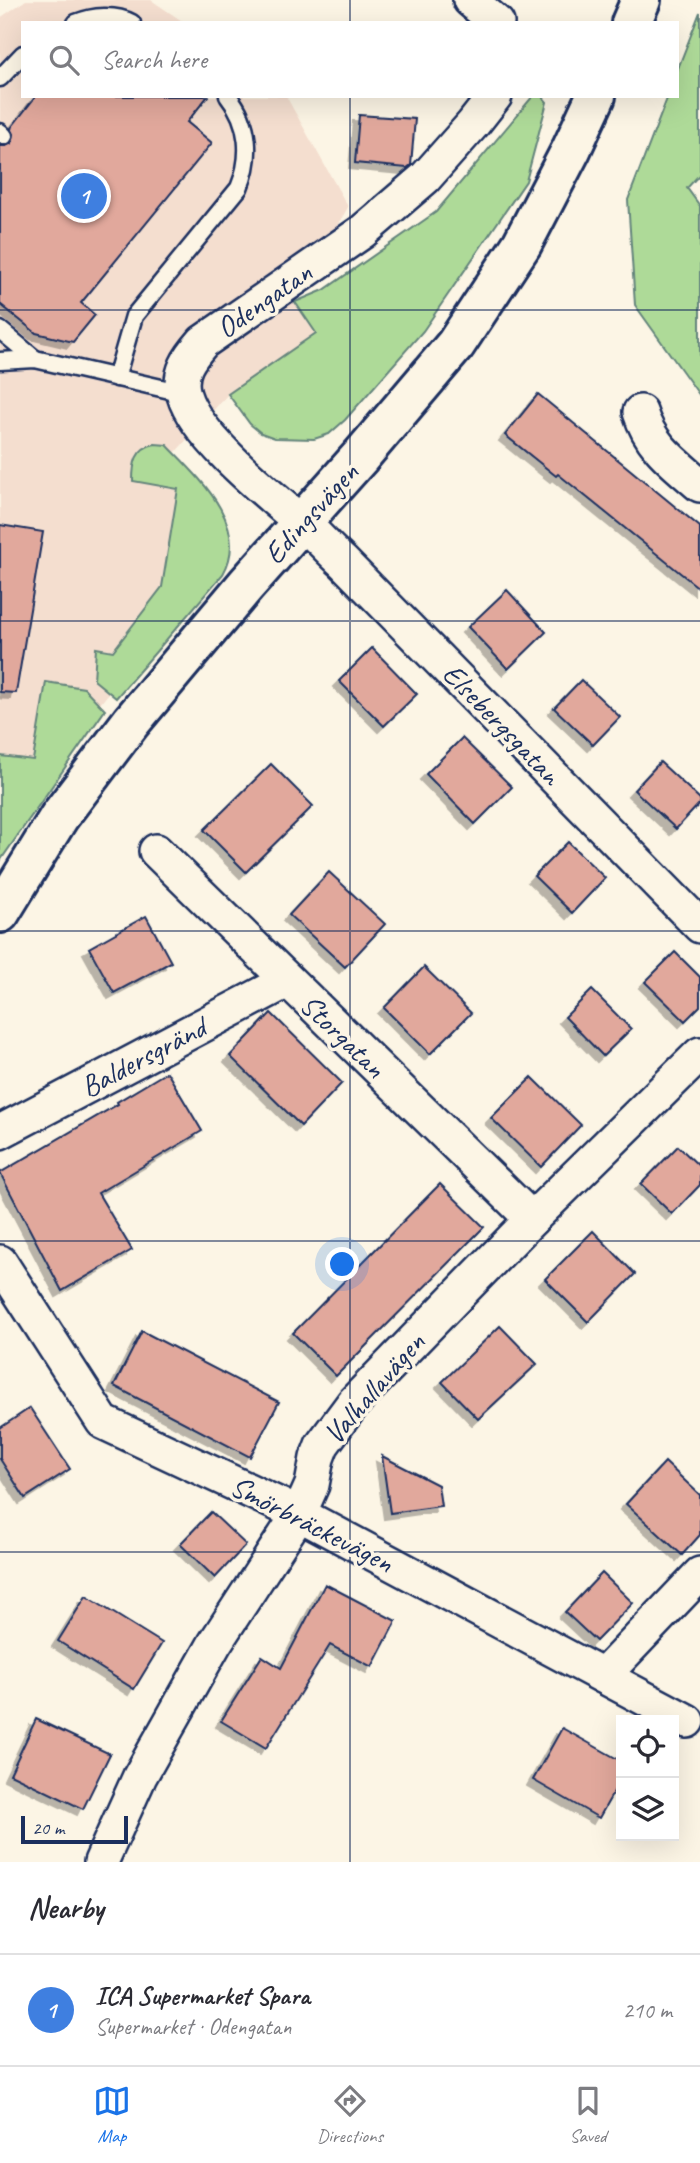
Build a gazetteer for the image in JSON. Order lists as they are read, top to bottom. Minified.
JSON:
{"streets":{"street":["Odengatan","Edingsvägen","Elsebergsgatan","Storgatan","Baldersgränd","Valhallavägen","Smörbräckevägen"]},"crossings":[["Edingsvägen","Elsebergsgatan"],["Storgatan","Baldersgränd"],["Storgatan","Valhallavägen"],["Valhallavägen","Smörbräckevägen"]],"scale_bar":"20 m","page":{"search":"Search here","pins":"1","scale":"20 m","heading":"Nearby","list":[{"mark":"1","name":"ICA Supermarket Spara","note":"Supermarket · Odengatan","value":"210 m"}],"nav":["Map","Directions","Saved"]}}
